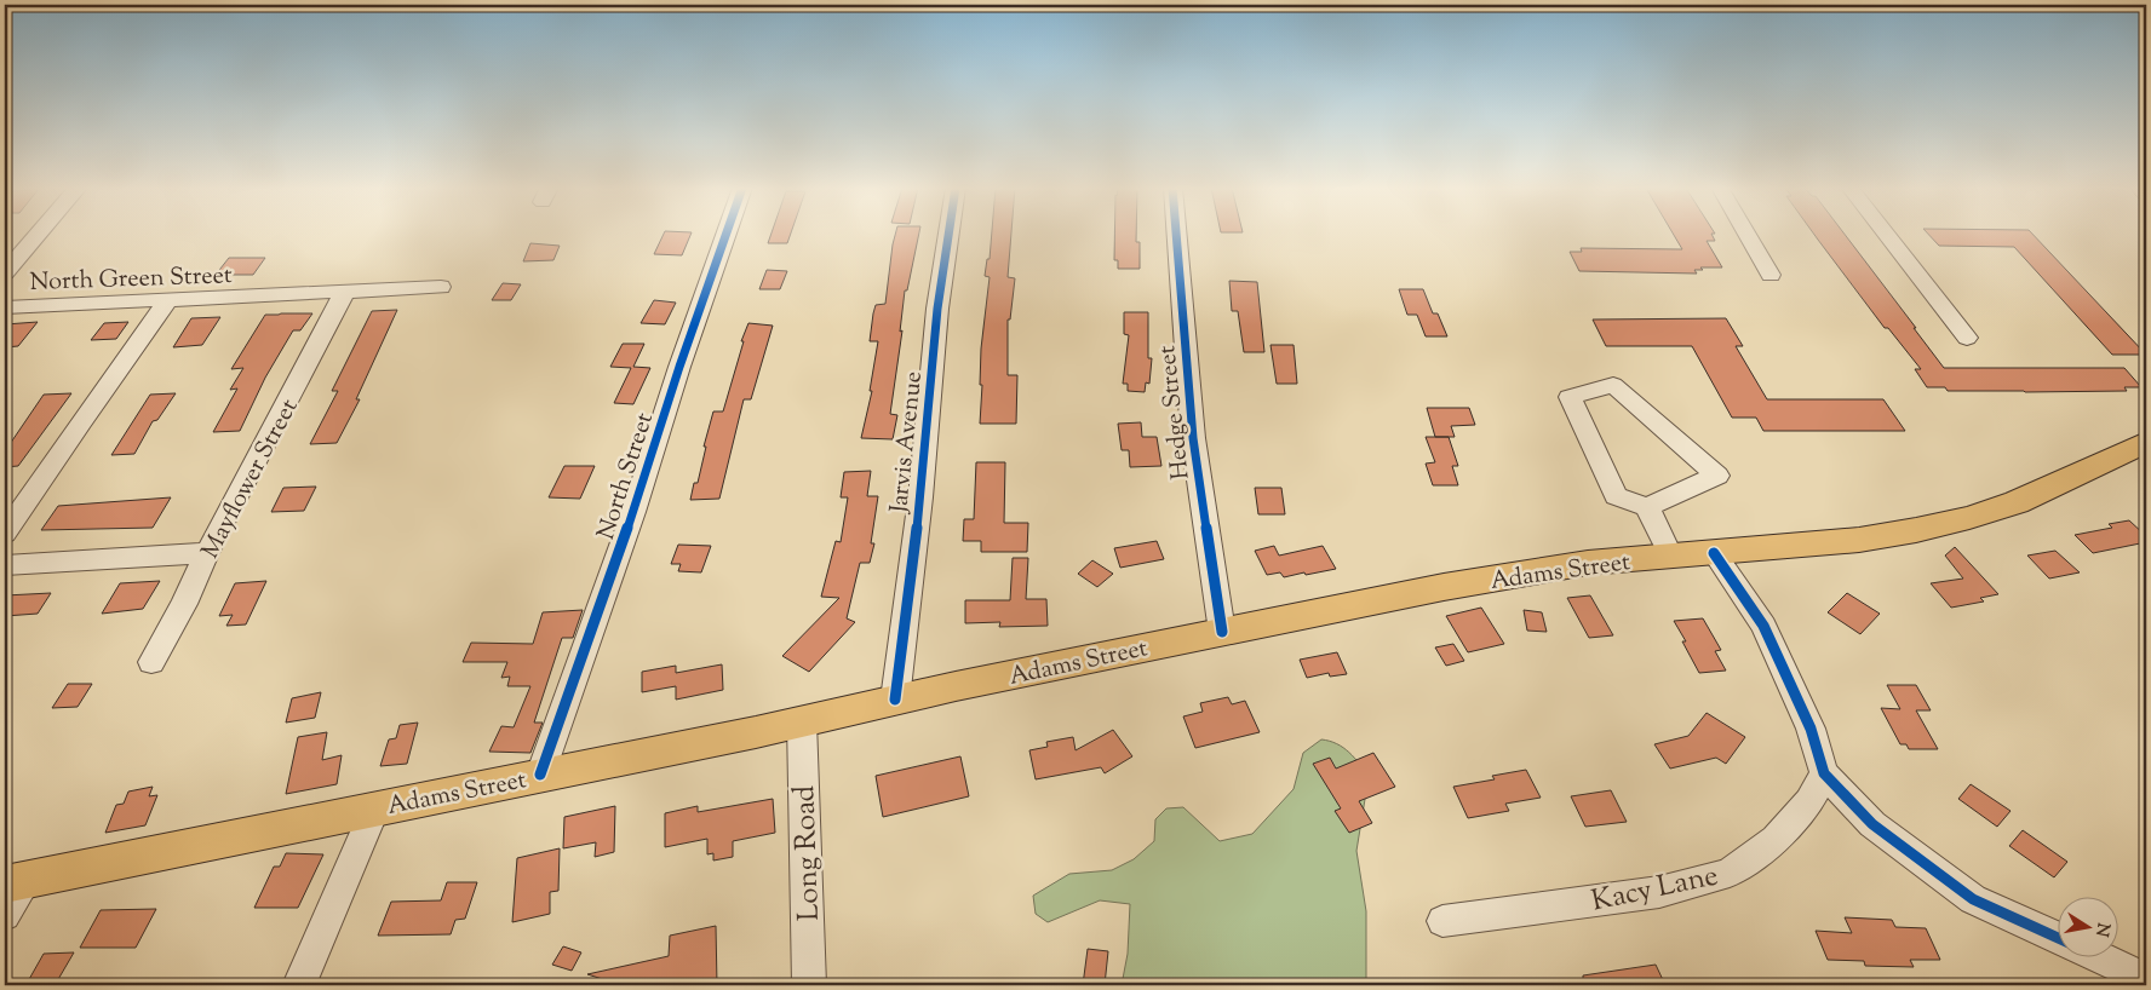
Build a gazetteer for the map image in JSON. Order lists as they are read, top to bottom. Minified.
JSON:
{"streets":{"main road":["Adams Street"],"street":["North Green Street","Hedge Street","Jarvis Avenue","North Street","Mayflower Street","Long Road","Kacy Lane"]},"crossings":[["North Green Street","Mayflower Street"],["Hedge Street","Adams Street"],["Jarvis Avenue","Adams Street"],["North Street","Adams Street"],["Adams Street","Long Road"]],"north":"right"}
